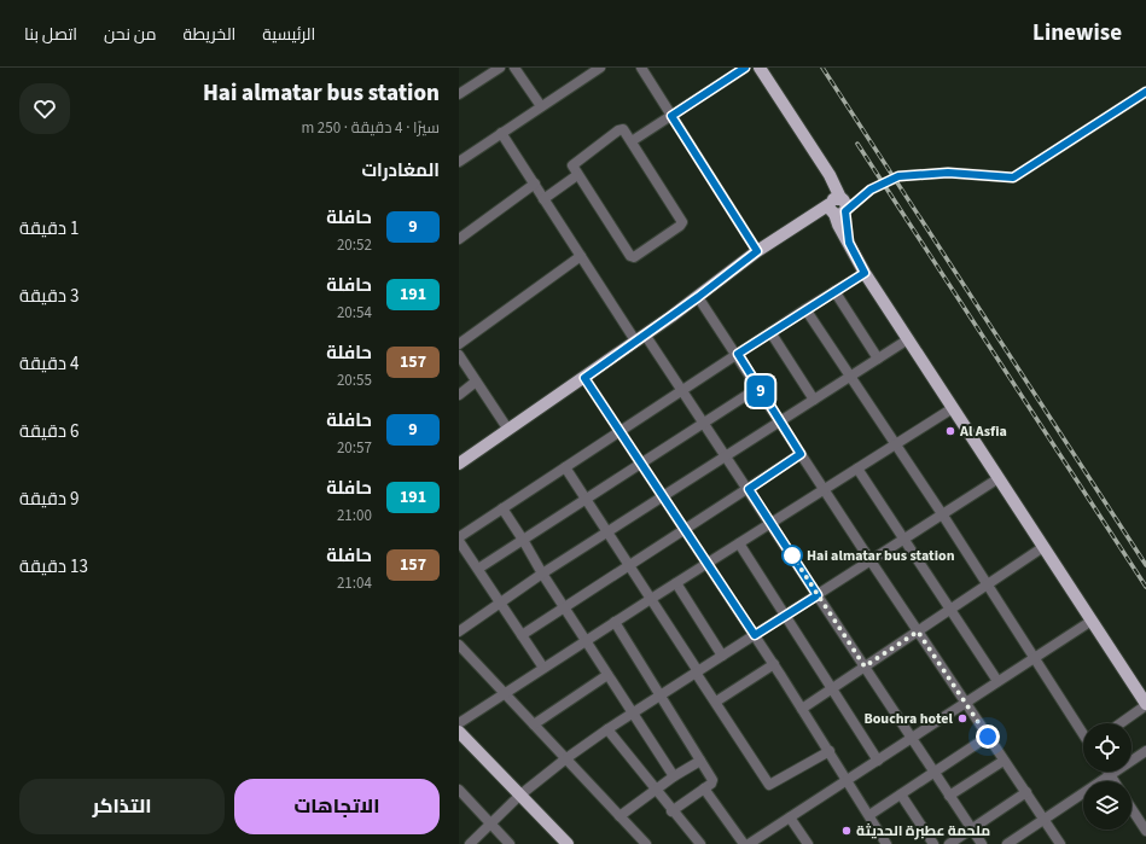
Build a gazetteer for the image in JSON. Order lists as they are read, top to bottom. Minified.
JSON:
{"places":["Al Asfia","Hai almatar bus station","Bouchra hotel","ملحمة عطبرة الحديثة"],"lines":["bus line 9"],"page":{"header":"Linewise","nav":["الرئيسية","الخريطة","من نحن","اتصل بنا"],"on_map":"9","heading":[["Hai almatar bus station","سيرًا · 4 دقيقة · 250 m"],"المغادرات"],"list":[{"mark":"9","name":"حافلة","note":"20:52","value":"1 دقيقة"},{"mark":"191","name":"حافلة","note":"20:54","value":"3 دقيقة"},{"mark":"157","name":"حافلة","note":"20:55","value":"4 دقيقة"},{"mark":"9","name":"حافلة","note":"20:57","value":"6 دقيقة"},{"mark":"191","name":"حافلة","note":"21:00","value":"9 دقيقة"},{"mark":"157","name":"حافلة","note":"21:04","value":"13 دقيقة"}],"buttons":["الاتجاهات","التذاكر"]}}
